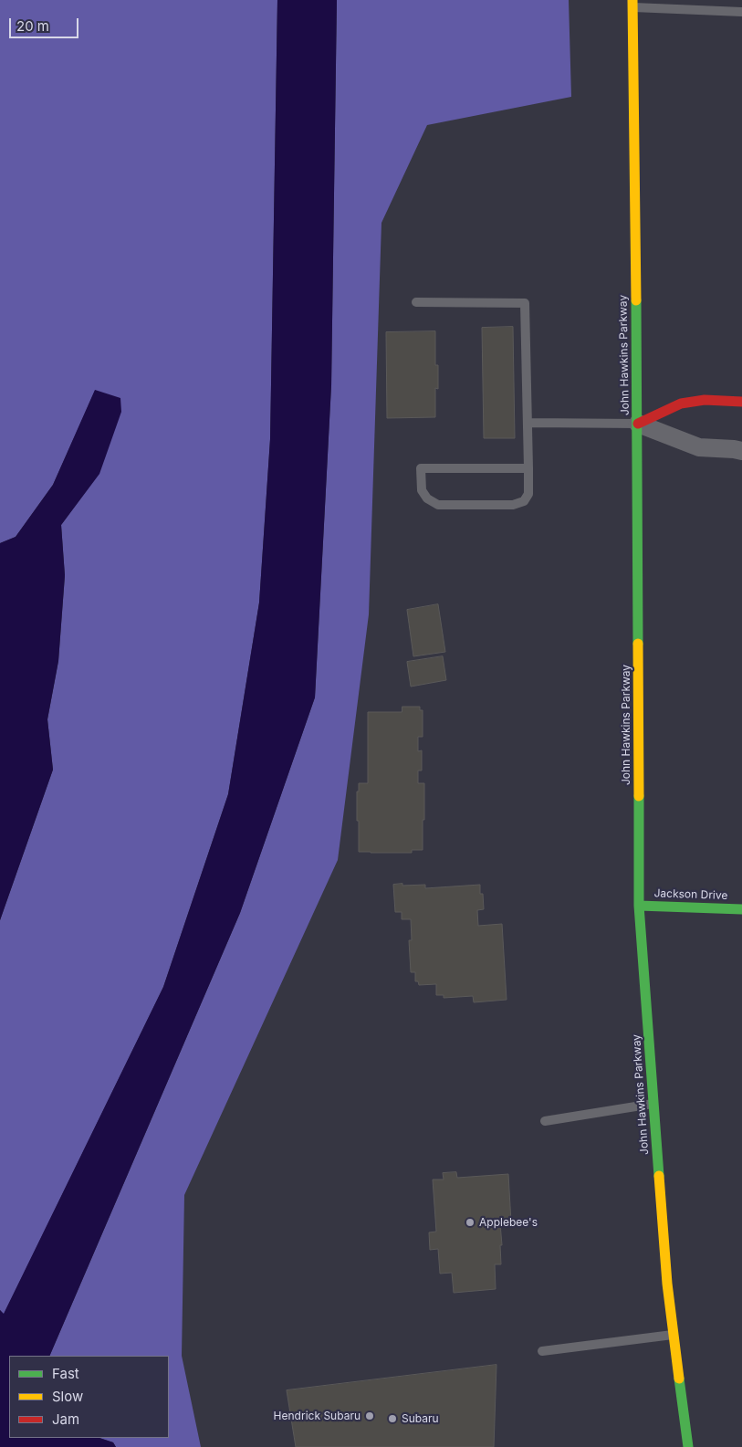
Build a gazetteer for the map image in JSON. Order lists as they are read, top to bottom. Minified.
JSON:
{"streets":{"main road":["John Hawkins Parkway","Jackson Drive"]},"crossings":[["John Hawkins Parkway","Jackson Drive"]],"places":["Applebee's","Hendrick Subaru","Subaru"],"legend":["Fast","Slow","Jam"],"scale_bar":"20 m"}
